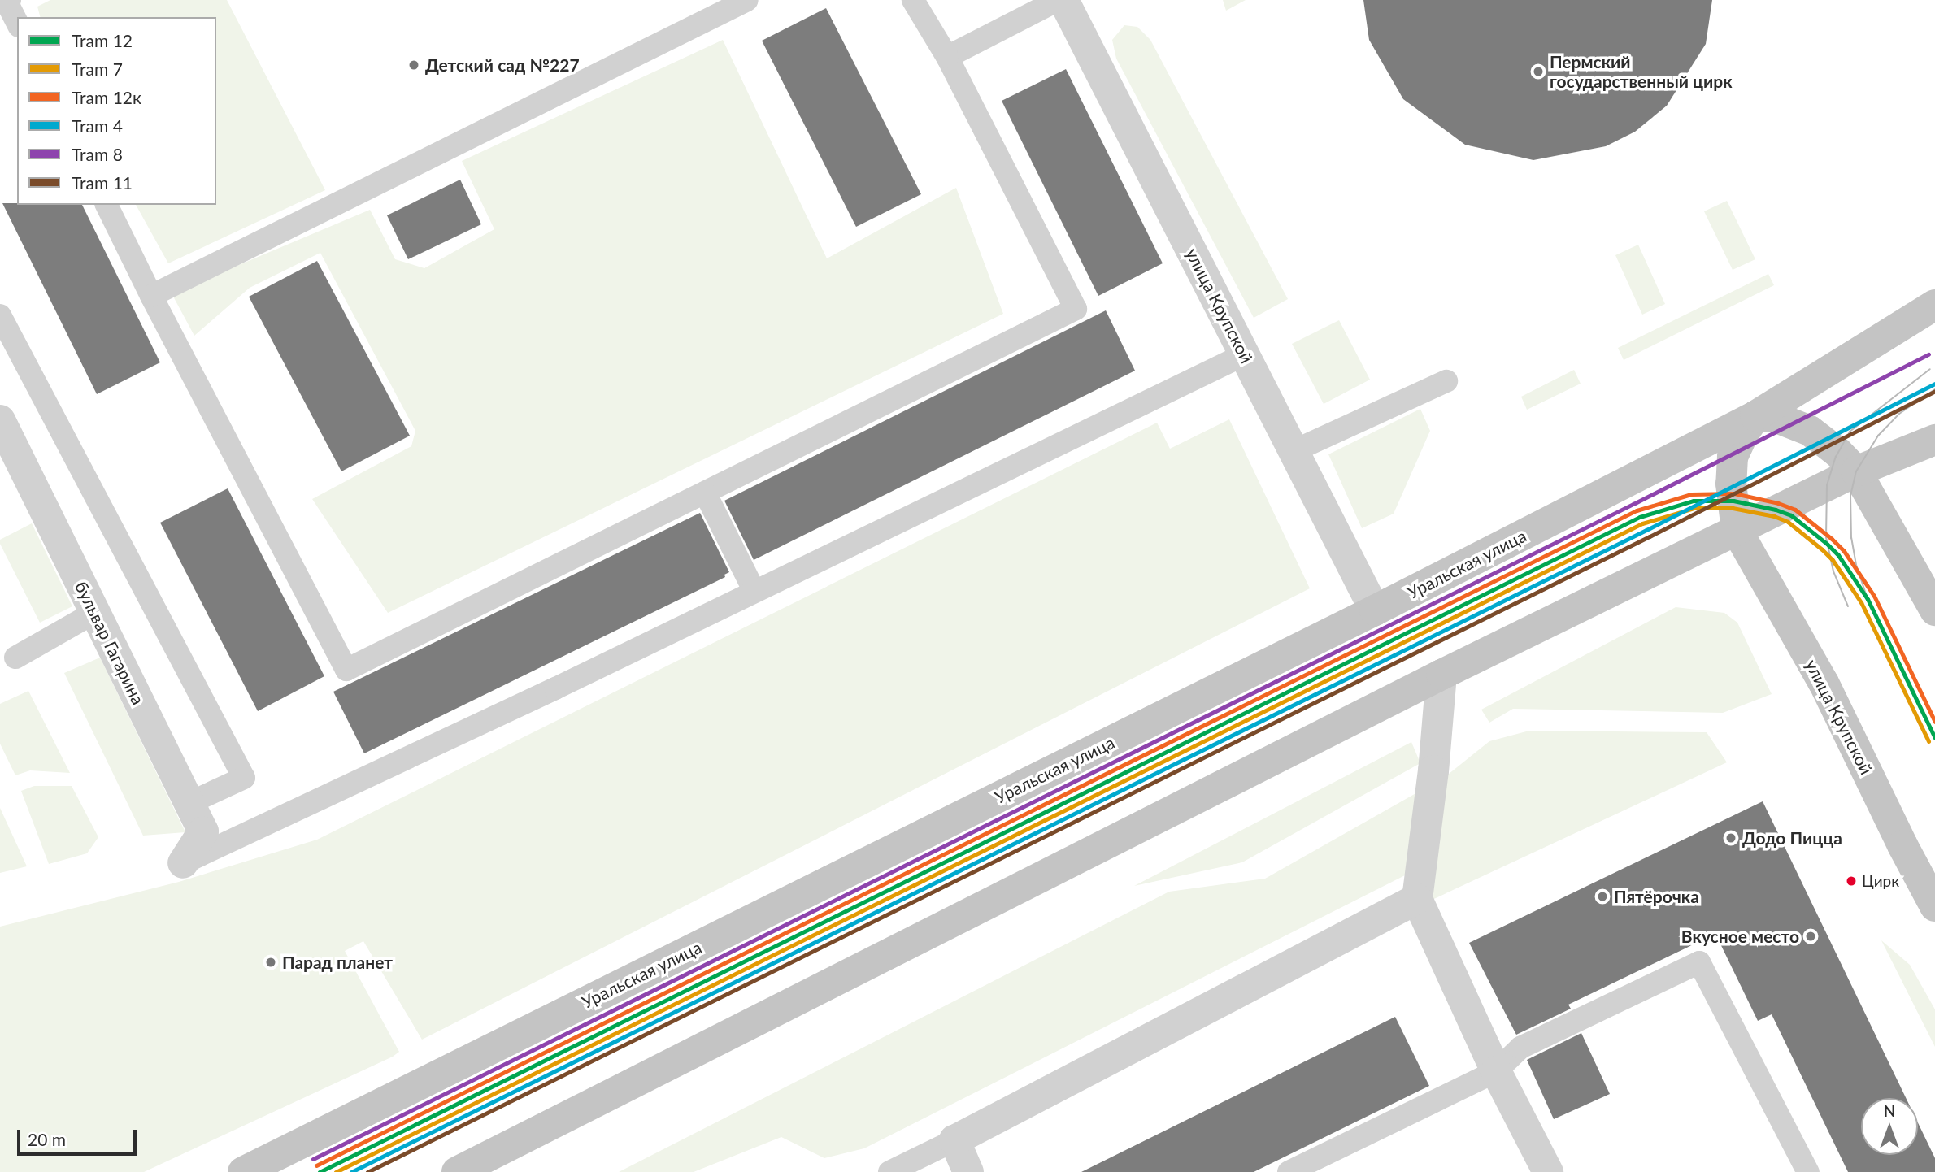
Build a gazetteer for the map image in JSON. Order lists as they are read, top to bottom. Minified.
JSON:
{"streets":{"main road":["улица Крупской","Уральская улица"],"street":["бульвар Гагарина"]},"crossings":[["улица Крупской","Уральская улица"]],"places":["Детский сад №227","Пермский государственный цирк","Додо Пицца","Цирк","Пятёрочка","Вкусное место","Парад планет"],"lines":["tram line 8","tram line 4","tram line 11","tram line 12к","tram line 12","tram line 7"],"legend":["Tram 12","Tram 7","Tram 12к","Tram 4","Tram 8","Tram 11"],"scale_bar":"20 m","north":"top"}
